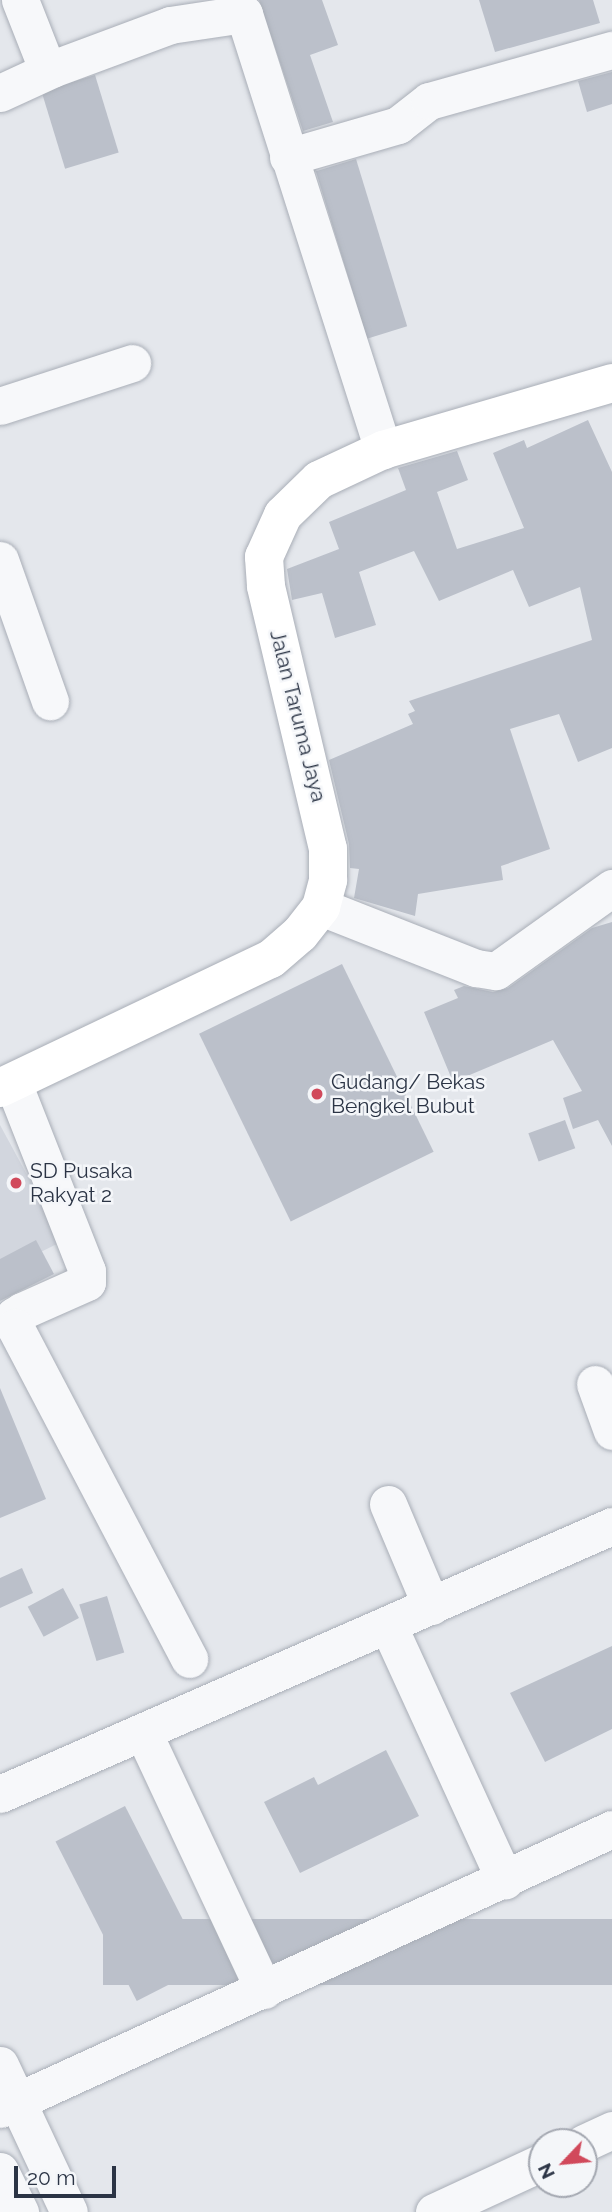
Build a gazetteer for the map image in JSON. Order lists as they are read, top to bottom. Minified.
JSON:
{"streets":{"main road":["Jalan Taruma Jaya"]},"places":["Gudang/ Bekas Bengkel Bubut","SD Pusaka Rakyat 2"],"scale_bar":"20 m","north":"bottom left"}
